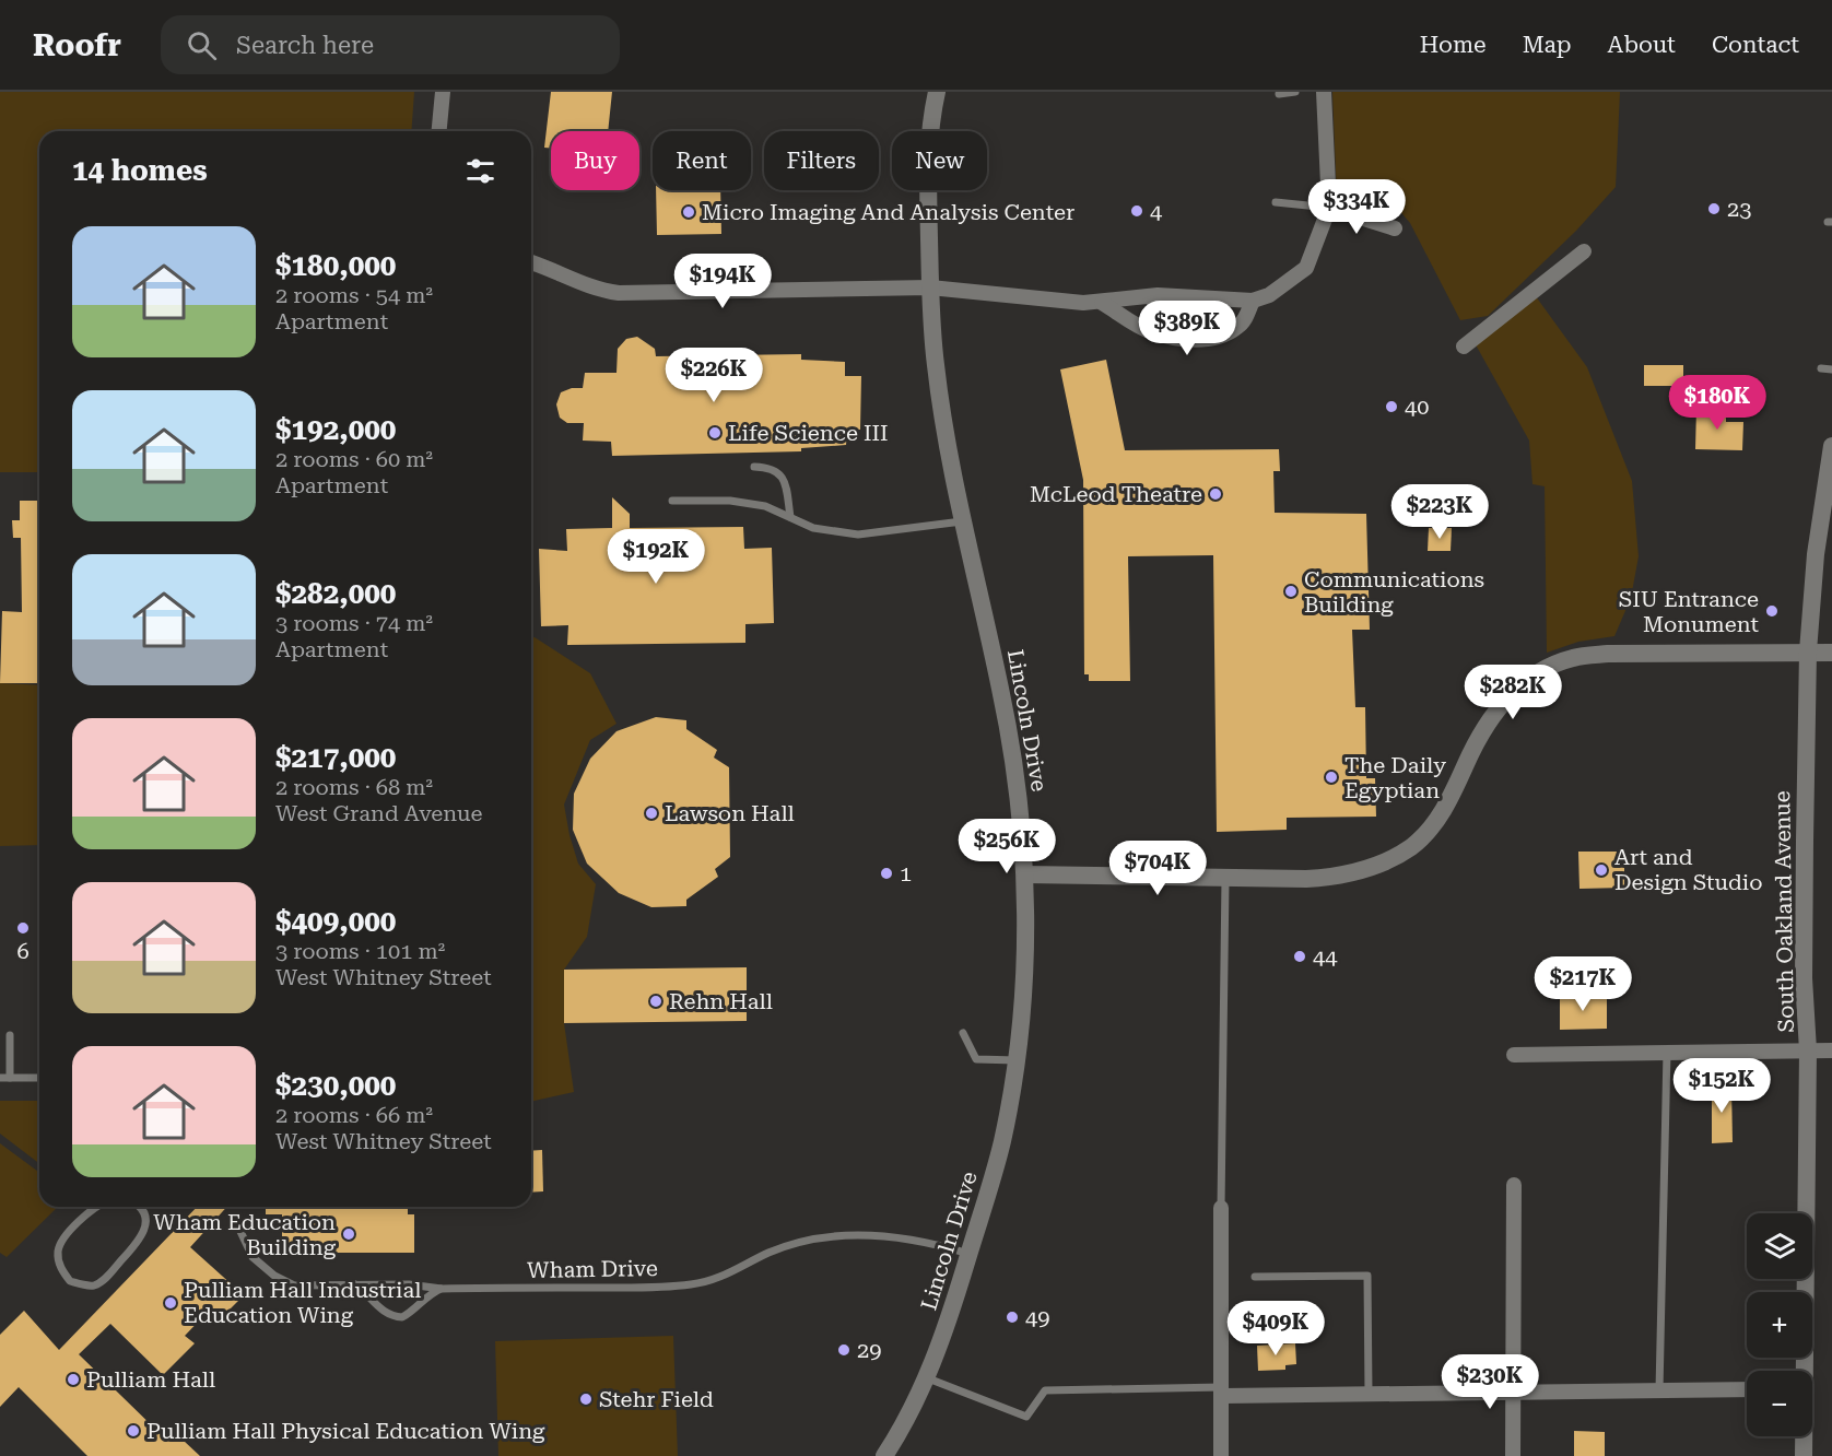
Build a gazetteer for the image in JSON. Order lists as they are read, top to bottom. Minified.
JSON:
{"streets":{"street":["Lincoln Drive","South Oakland Avenue"],"lane":["Wham Drive"]},"crossings":[["Lincoln Drive","Wham Drive"]],"places":["23","4","Micro Imaging And Analysis Center","40","Life Science III","McLeod Theatre","Communications Building","SIU Entrance Monument","The Daily Egyptian","Lawson Hall","Art and Design Studio","1","6","44","Rehn Hall","Wham Education Building","Pulliam Hall Industrial Education Wing","49","29","Pulliam Hall","Stehr Field","Pulliam Hall Physical Education Wing"],"page":{"header":"Roofr","search":"Search here","nav":["Home","Map","About","Contact"],"chip":["Buy","Rent","Filters","New"],"heading":"14 homes","price":["$334K","$194K","$389K","$226K","$180K","$223K","$192K","$282K","$256K","$704K","$217K","$152K","$409K","$230K"],"list":[{"name":"$180,000","note":"2 rooms · 54 m² · Apartment"},{"name":"$192,000","note":"2 rooms · 60 m² · Apartment"},{"name":"$282,000","note":"3 rooms · 74 m² · Apartment"},{"name":"$217,000","note":"2 rooms · 68 m² · West Grand Avenue"},{"name":"$409,000","note":"3 rooms · 101 m² · West Whitney Street"},{"name":"$230,000","note":"2 rooms · 66 m² · West Whitney Street"}],"map_buttons":["+","−"]}}
